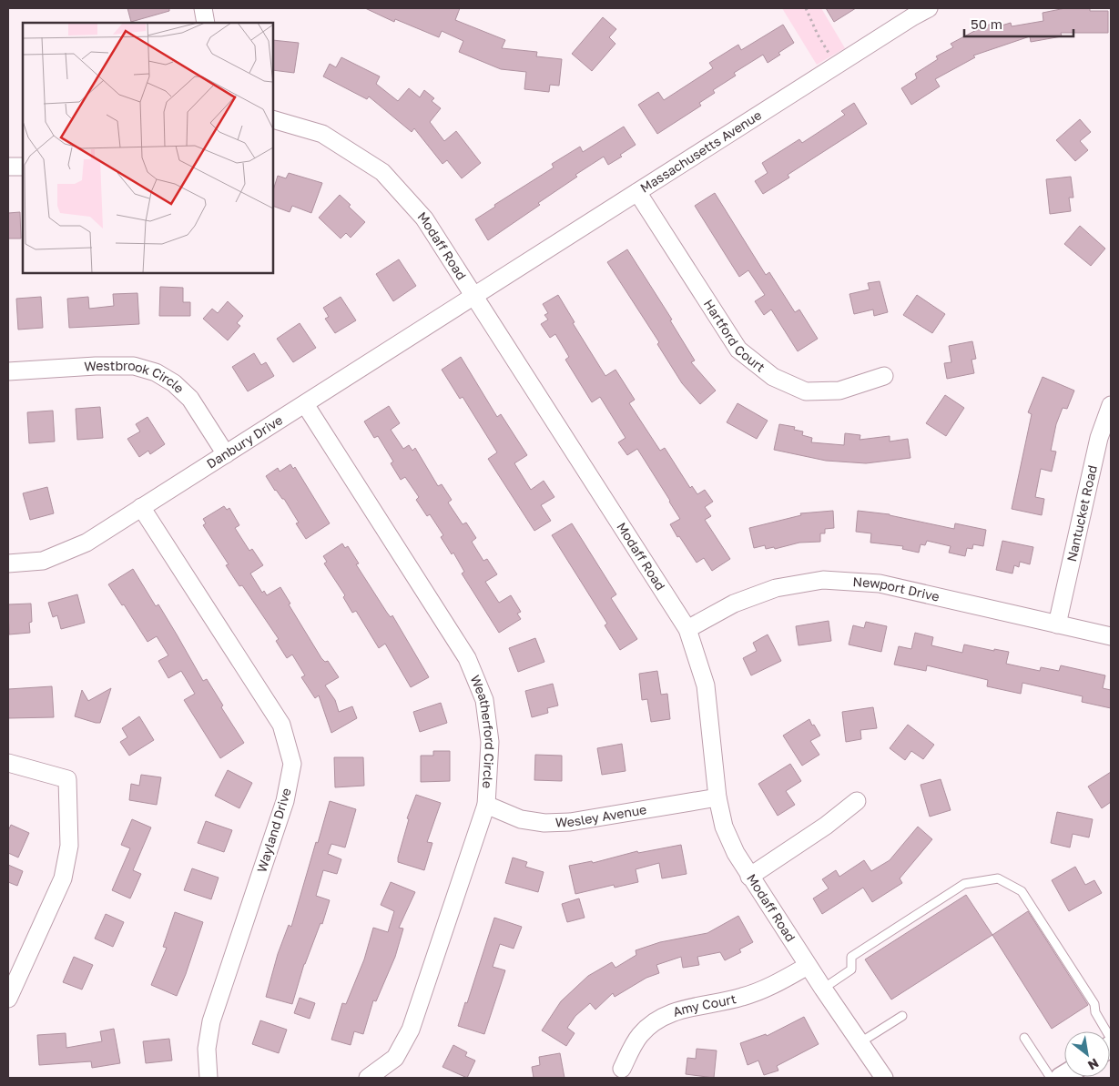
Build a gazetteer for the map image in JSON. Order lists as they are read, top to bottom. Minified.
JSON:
{"streets":{"street":["Massachusetts Avenue","Modaff Road","Hartford Court","Westbrook Circle","Danbury Drive","Nantucket Road","Newport Drive","Weatherford Circle","Wesley Avenue","Wayland Drive","Amy Court"]},"crossings":[["Massachusetts Avenue","Modaff Road"],["Massachusetts Avenue","Hartford Court"],["Massachusetts Avenue","Danbury Drive"],["Modaff Road","Danbury Drive"],["Modaff Road","Newport Drive"],["Modaff Road","Wesley Avenue"],["Modaff Road","Amy Court"],["Westbrook Circle","Danbury Drive"],["Danbury Drive","Weatherford Circle"],["Danbury Drive","Wayland Drive"],["Nantucket Road","Newport Drive"],["Weatherford Circle","Wesley Avenue"]],"scale_bar":"50 m","north":"bottom right"}
